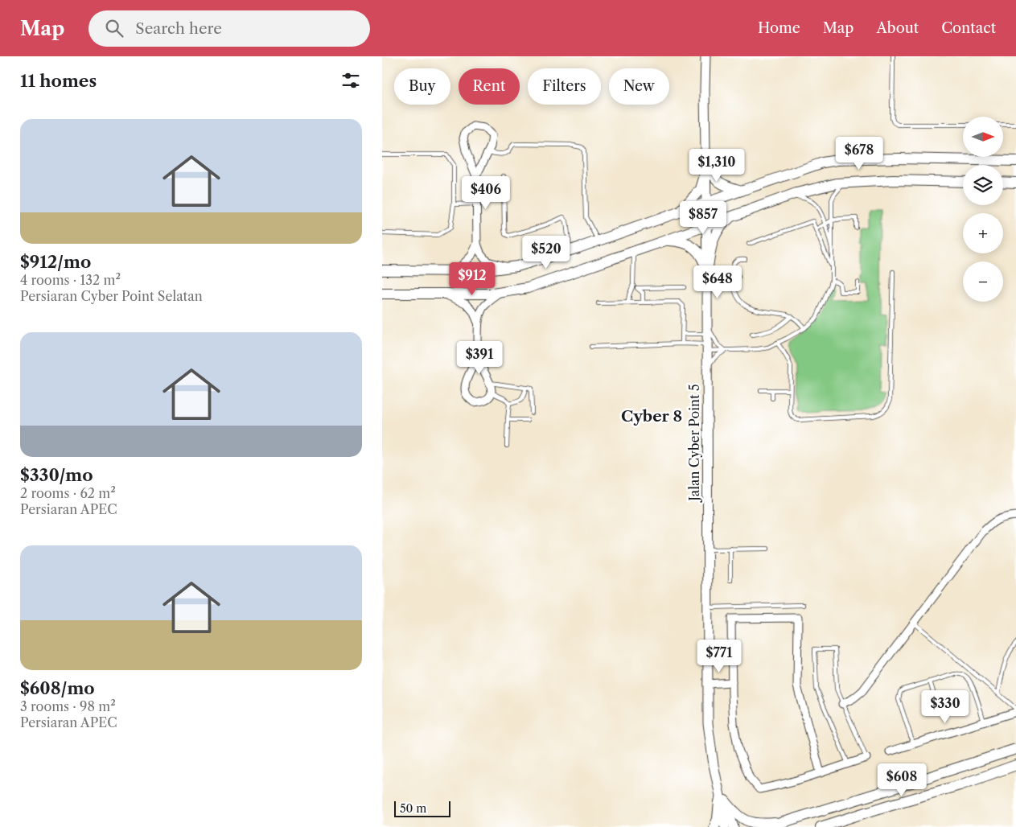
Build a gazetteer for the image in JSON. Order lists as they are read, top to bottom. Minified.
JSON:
{"streets":{"street":["Jalan Cyber Point 5"]},"districts":["Cyber 8"],"scale_bar":"50 m","north":"right","page":{"header":"Map","search":"Search here","nav":["Home","Map","About","Contact"],"heading":"11 homes","chip":["Buy","Rent","Filters","New"],"list":[{"name":"$912/mo","note":"4 rooms · 132 m² · Persiaran Cyber Point Selatan"},{"name":"$330/mo","note":"2 rooms · 62 m² · Persiaran APEC"},{"name":"$608/mo","note":"3 rooms · 98 m² · Persiaran APEC"}],"map_buttons":["+","−"],"price":["$678","$1,310","$406","$857","$520","$912","$648","$391","$771","$330","$608"],"scale":"50 m"}}
